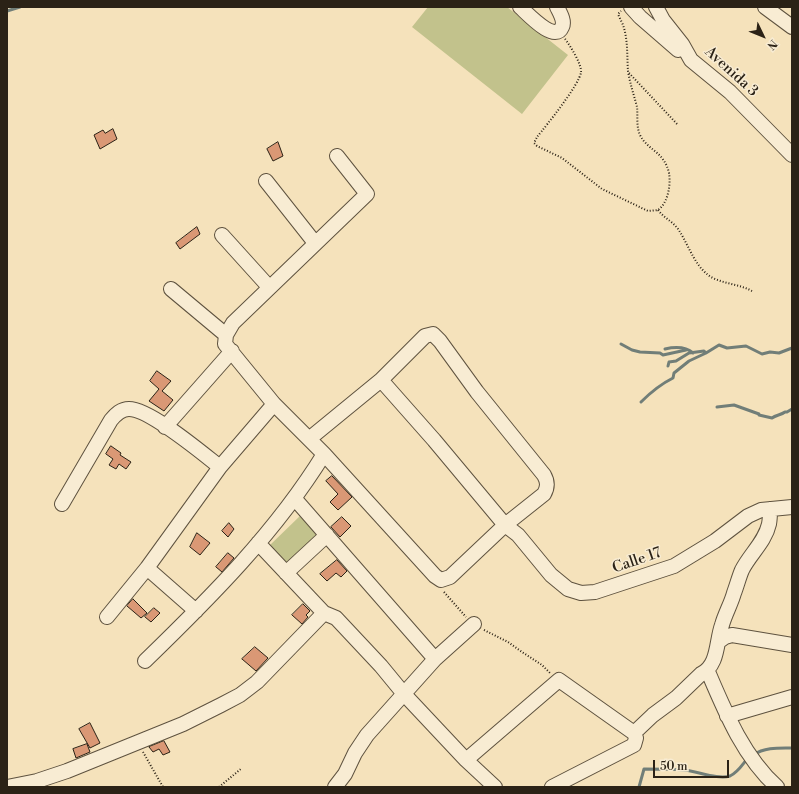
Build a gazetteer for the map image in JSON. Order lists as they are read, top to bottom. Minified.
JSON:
{"streets":{"street":["Avenida 3","Calle 17"]},"scale_bar":"50 m","north":"bottom right"}
